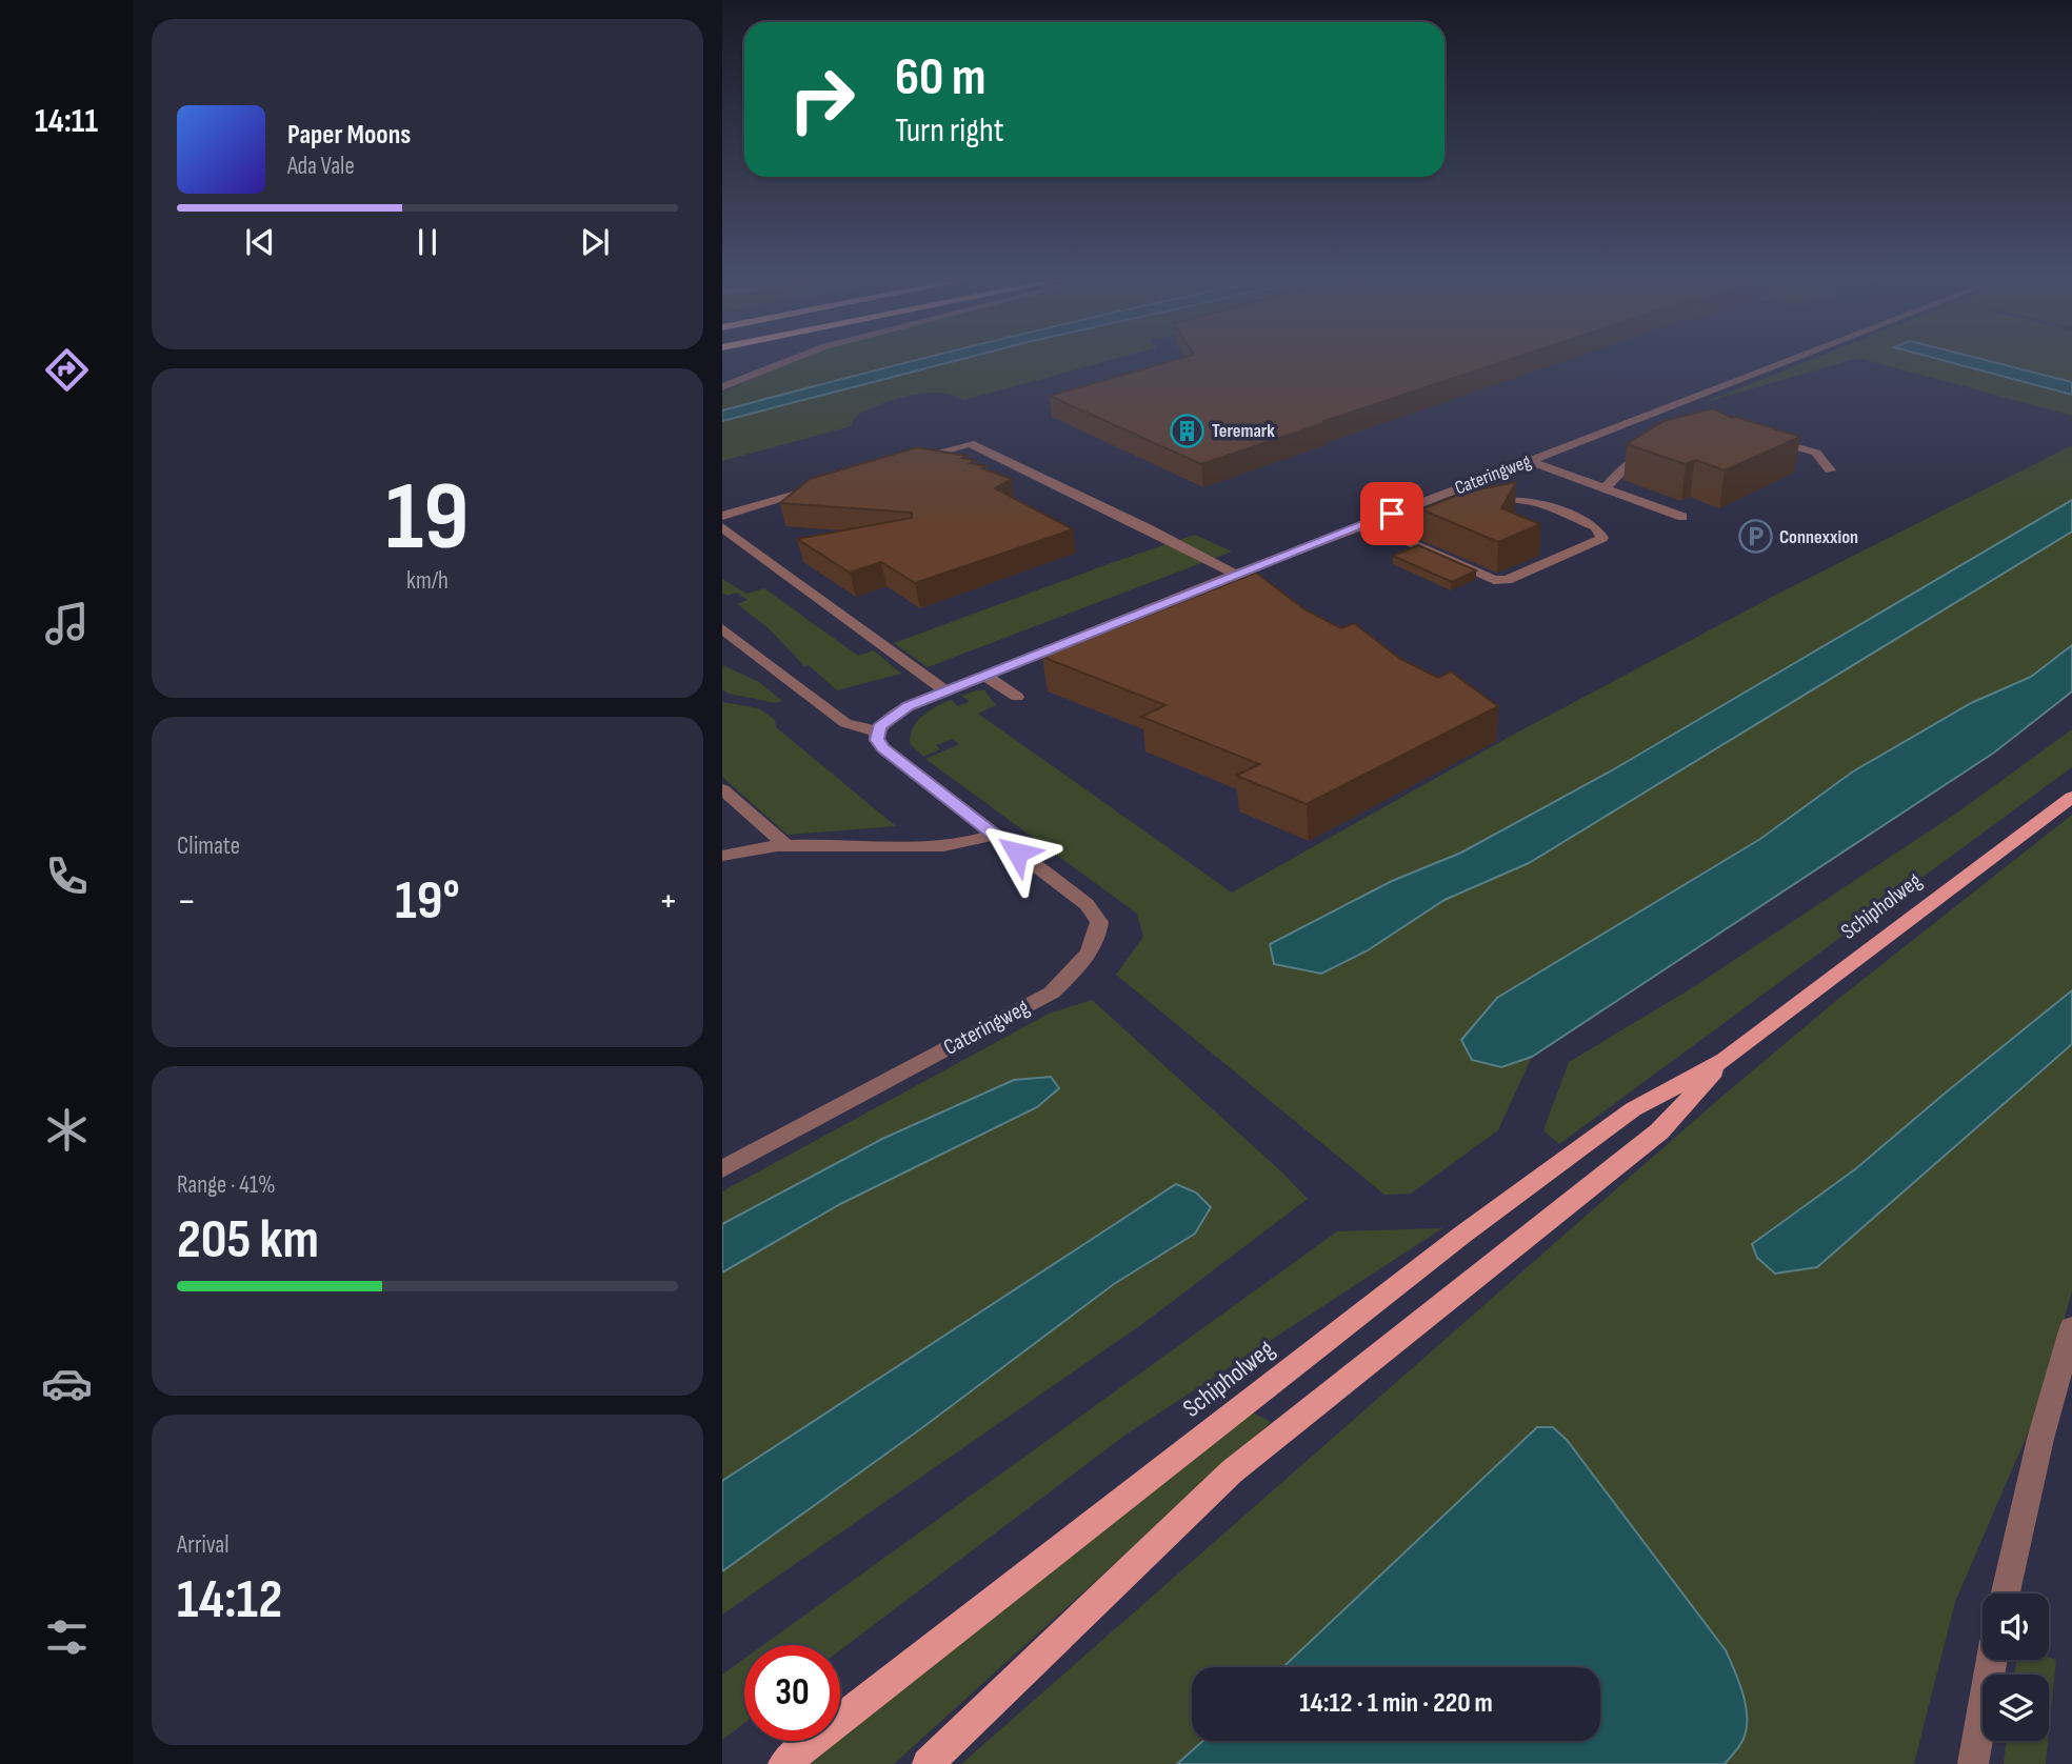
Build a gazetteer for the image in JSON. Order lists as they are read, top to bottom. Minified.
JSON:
{"streets":{"main road":["Schipholweg"],"street":["Cateringweg"]},"places":{"building":["Teremark"],"parking":["Connexxion"]},"page":{"tabs":"14:11","turn":["60 m","Turn right"],"song":["Paper Moons","Ada Vale"],"tile":[["19","km/h"],"Climate",["Range · 41%","205 km"],["Arrival","14:12"]],"heat":["−","19°","+"],"limit":"30","trip":"14:12 · 1 min · 220 m"}}
